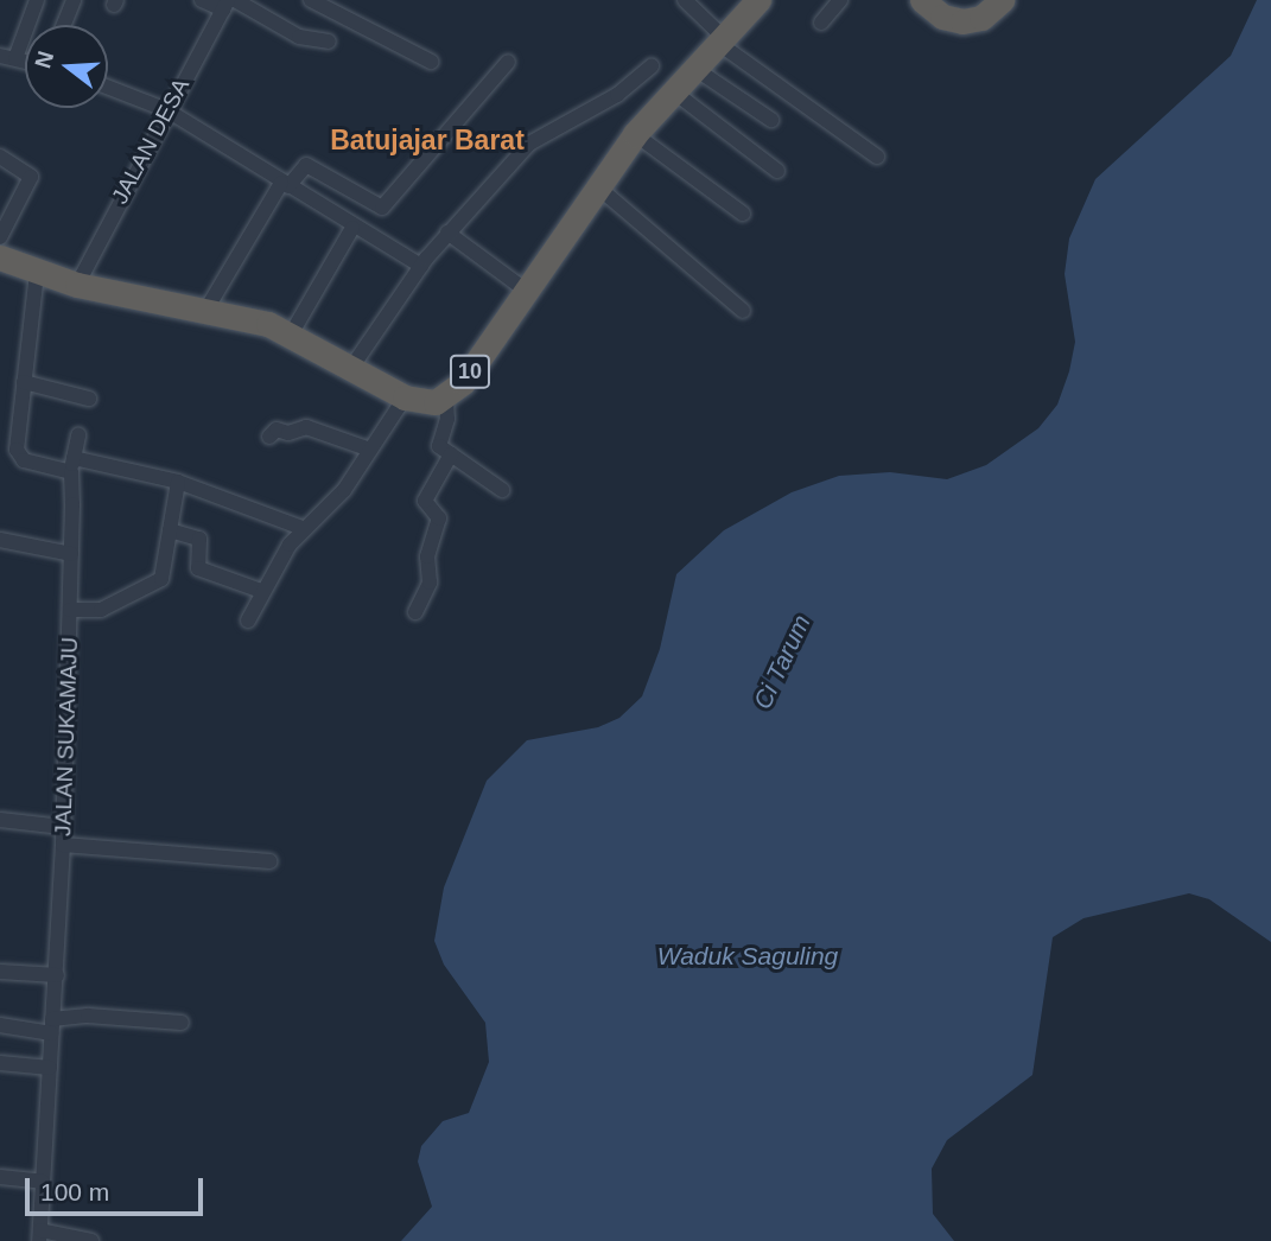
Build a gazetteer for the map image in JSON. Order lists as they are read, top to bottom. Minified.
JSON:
{"streets":{"highway":["10"],"street":["JALAN DESA","JALAN SUKAMAJU"]},"crossings":[["JALAN DESA","10"]],"districts":["Batujajar Barat"],"water":["Ci Tarum","Waduk Saguling"],"scale_bar":"100 m","north":"left"}
